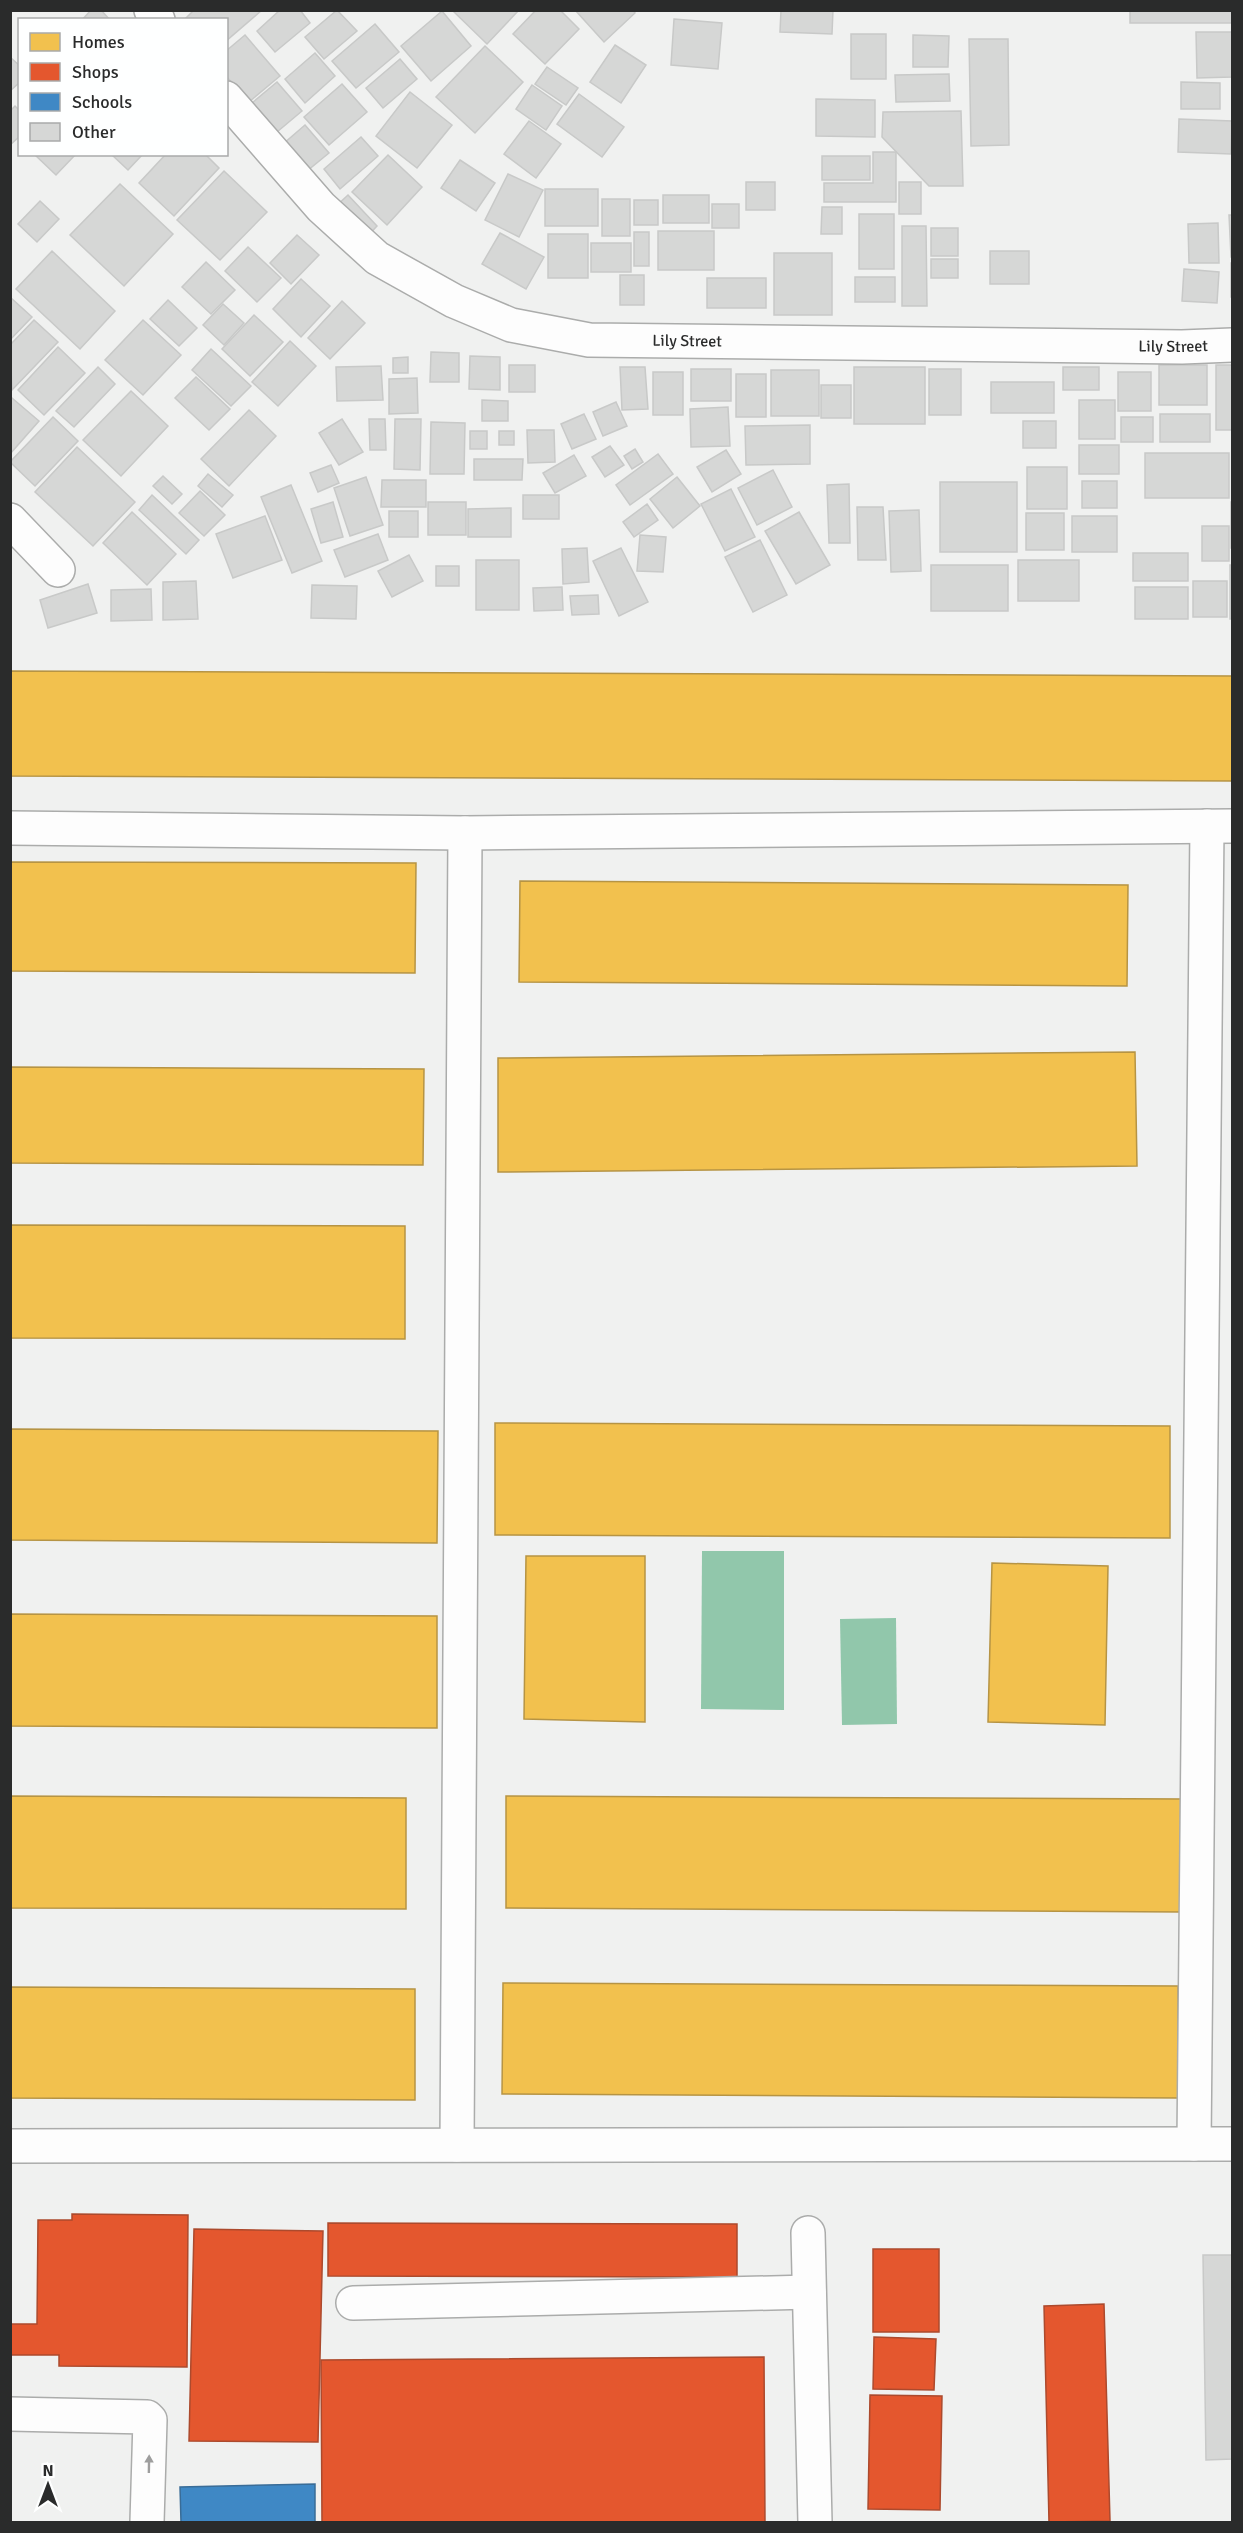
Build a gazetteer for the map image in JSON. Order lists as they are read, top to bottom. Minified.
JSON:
{"streets":{"street":["Lily Street"]},"legend":["Homes","Shops","Schools","Other"],"north":"top"}
